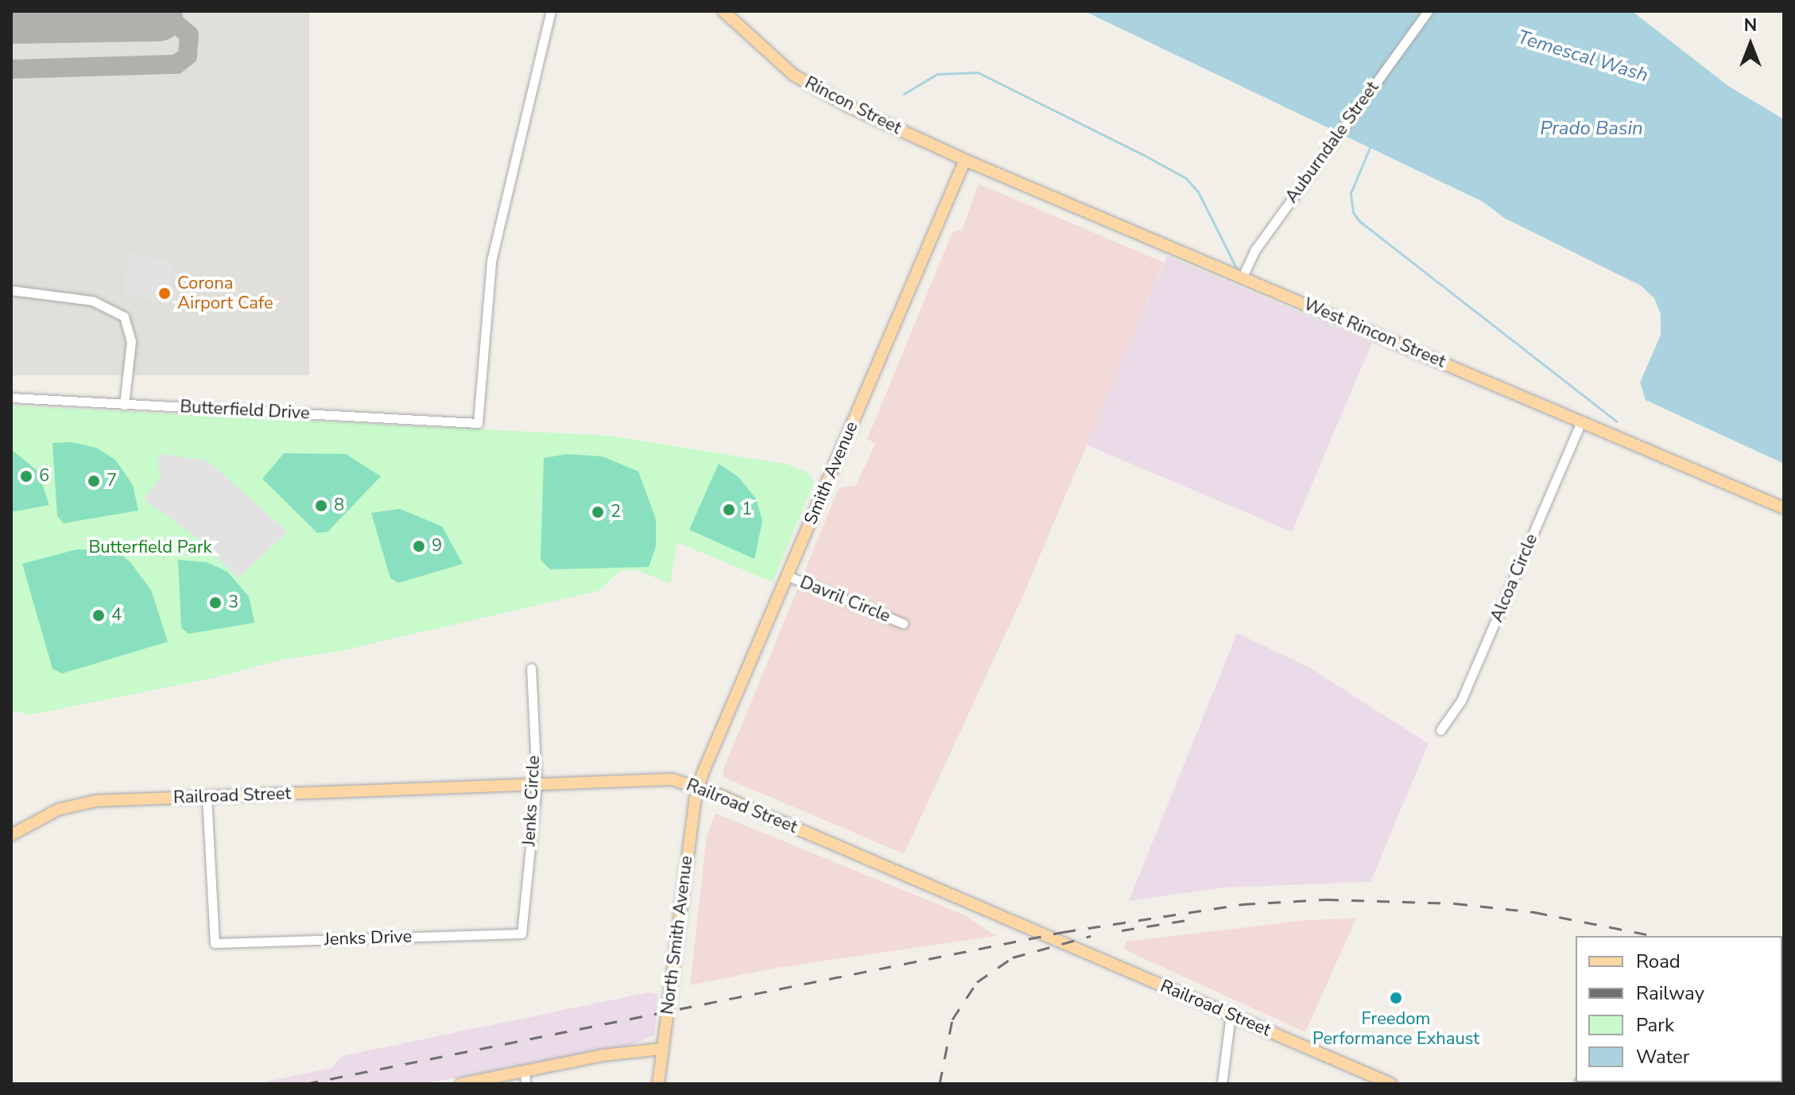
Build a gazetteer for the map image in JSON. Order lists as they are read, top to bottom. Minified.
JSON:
{"streets":{"main road":["Rincon Street","West Rincon Street","Smith Avenue","Railroad Street","North Smith Avenue"],"street":["Auburndale Street","Butterfield Drive","Alcoa Circle","Davril Circle","Jenks Circle","Jenks Drive"]},"crossings":[["Rincon Street","West Rincon Street"],["Rincon Street","Smith Avenue"],["Auburndale Street","West Rincon Street"],["West Rincon Street","Smith Avenue"],["West Rincon Street","Alcoa Circle"],["Smith Avenue","Davril Circle"],["Smith Avenue","Railroad Street"],["Smith Avenue","North Smith Avenue"],["Railroad Street","Jenks Circle"],["Railroad Street","North Smith Avenue"],["Railroad Street","Jenks Drive"],["Jenks Circle","Jenks Drive"]],"water":["Temescal Wash","Prado Basin"],"parks":["Butterfield Park"],"places":["Corona Airport Cafe","6","7","8","1","2","9","3","4","Freedom Performance Exhaust"],"legend":["Road","Railway","Park","Water"],"north":"top"}
